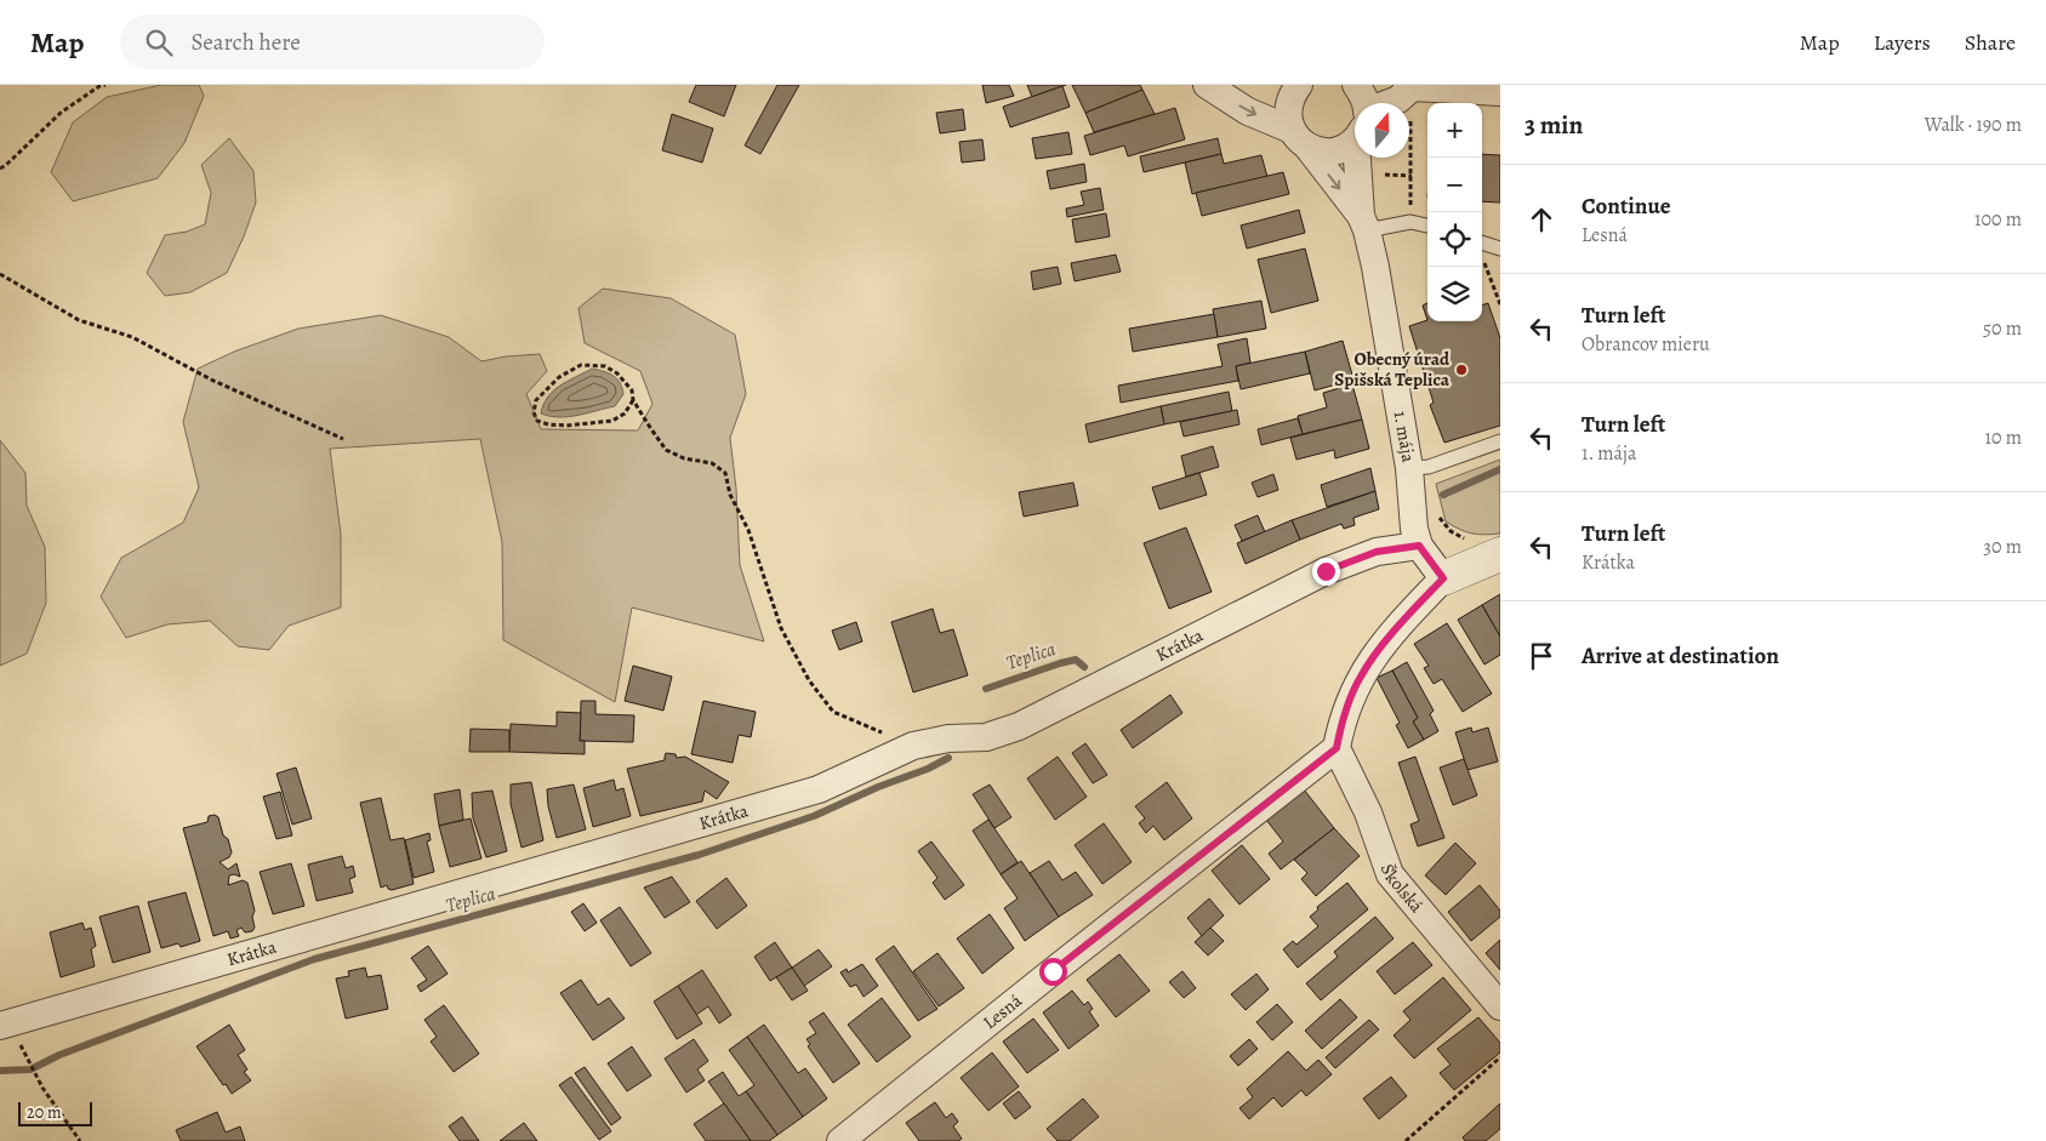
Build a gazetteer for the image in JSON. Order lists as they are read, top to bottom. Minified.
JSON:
{"streets":{"street":["1. mája","Krátka","Školská","Lesná"]},"crossings":[["1. mája","Krátka"],["Školská","Lesná"]],"water":["Teplica"],"places":["Obecný úrad Spišská Teplica"],"scale_bar":"20 m","north":"top","page":{"header":"Map","search":"Search here","nav":["Map","Layers","Share"],"heading":["3 min","Walk · 190 m"],"map_buttons":["+","−"],"list":[["Continue","Lesná","100 m"],["Turn left","Obrancov mieru","50 m"],["Turn left","1. mája","10 m"],["Turn left","Krátka","30 m"],"Arrive at destination"],"scale":"20 m"}}
